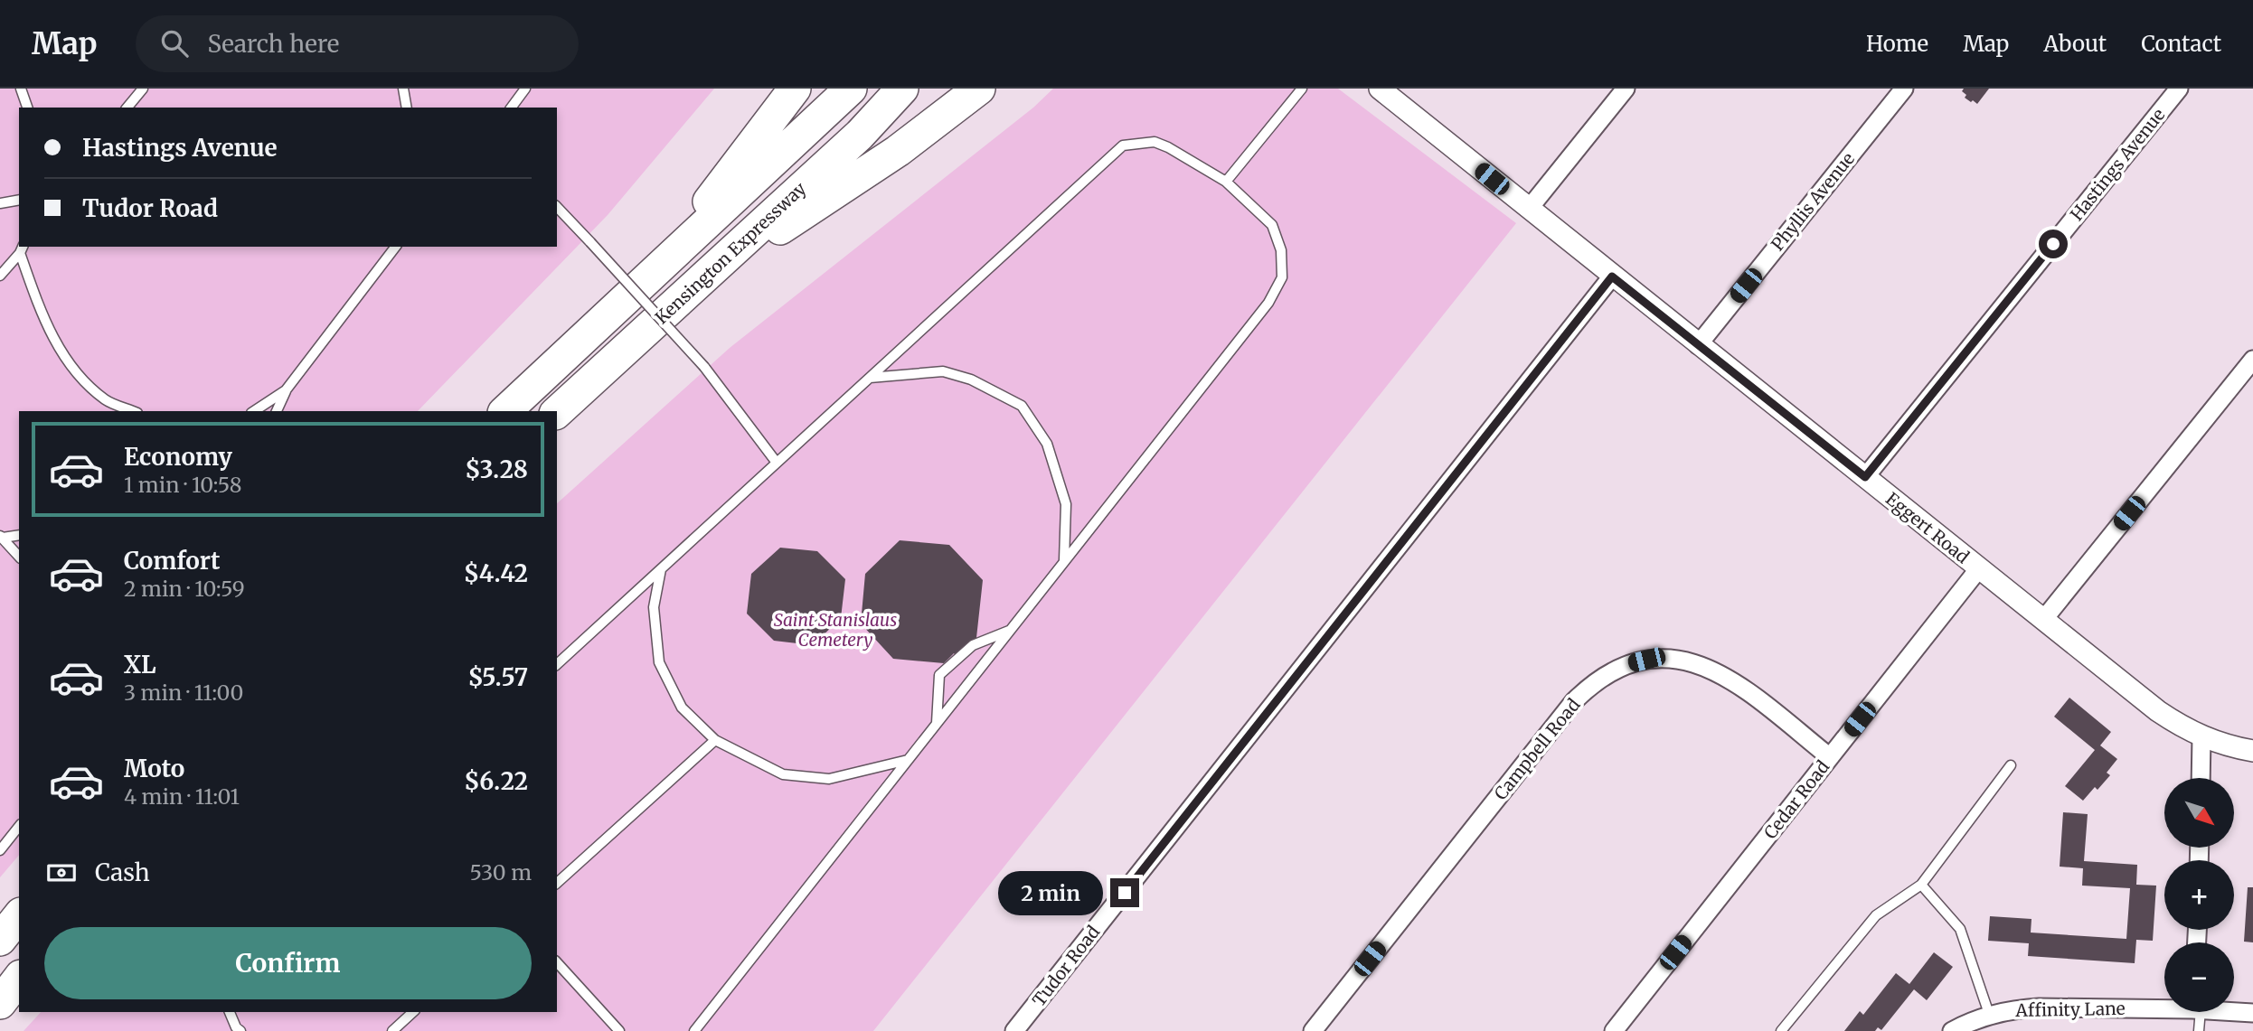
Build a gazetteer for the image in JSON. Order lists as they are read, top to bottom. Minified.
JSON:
{"streets":{"highway":["Kensington Expressway"],"street":["Hastings Avenue","Phyllis Avenue","Eggert Road","Campbell Road","Cedar Road","Tudor Road","Affinity Lane"]},"crossings":[["Hastings Avenue","Eggert Road"],["Phyllis Avenue","Eggert Road"],["Eggert Road","Cedar Road"],["Eggert Road","Tudor Road"],["Campbell Road","Cedar Road"]],"parks":["Saint Stanislaus Cemetery"],"north":"bottom right","page":{"header":"Map","search":"Search here","nav":["Home","Map","About","Contact"],"banner":["Hastings Avenue","Tudor Road"],"list":[{"name":"Economy","note":"1 min · 10:58","value":"$3.28"},{"name":"Comfort","note":"2 min · 10:59","value":"$4.42"},{"name":"XL","note":"3 min · 11:00","value":"$5.57"},{"name":"Moto","note":"4 min · 11:01","value":"$6.22"}],"map_buttons":["+","−"],"pay":["Cash","530 m"],"bubble":"2 min","buttons":"Confirm"}}
